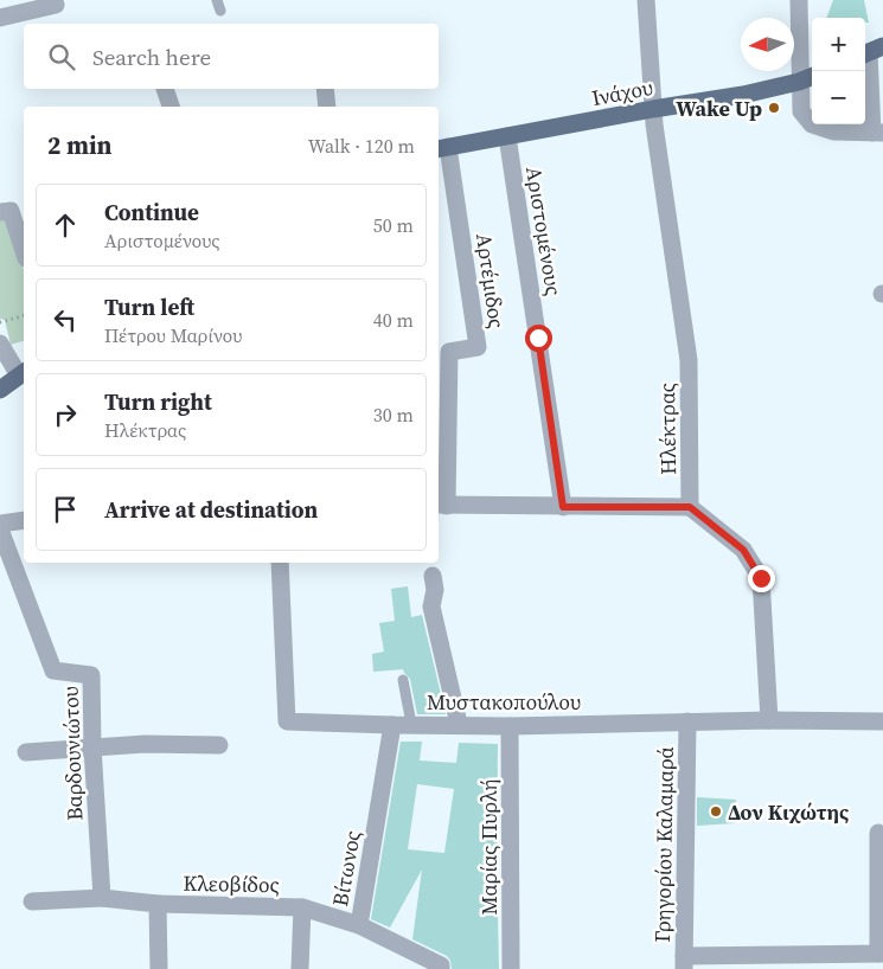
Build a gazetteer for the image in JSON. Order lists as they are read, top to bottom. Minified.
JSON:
{"streets":{"main road":["Ινάχου"],"street":["Αριστομένους","Αρτέμιδος","Ηλέκτρας","Μυστακοπούλου","Βαρδουνιώτου","Γρηγορίου Καλαμαρά","Μαρίας Πυρλή","Βίτωνος","Κλεοβίδος"]},"crossings":[["Ινάχου","Αριστομένους"],["Ινάχου","Αρτέμιδος"],["Ινάχου","Ηλέκτρας"],["Μυστακοπούλου","Γρηγορίου Καλαμαρά"],["Μυστακοπούλου","Μαρίας Πυρλή"],["Μυστακοπούλου","Βίτωνος"],["Βίτωνος","Κλεοβίδος"]],"places":["Wake Up","Δον Κιχώτης"],"north":"left","page":{"map_buttons":["+","−"],"search":"Search here","heading":["2 min","Walk · 120 m"],"list":[["Continue","Αριστομένους","50 m"],["Turn left","Πέτρου Μαρίνου","40 m"],["Turn right","Ηλέκτρας","30 m"],"Arrive at destination"]}}
